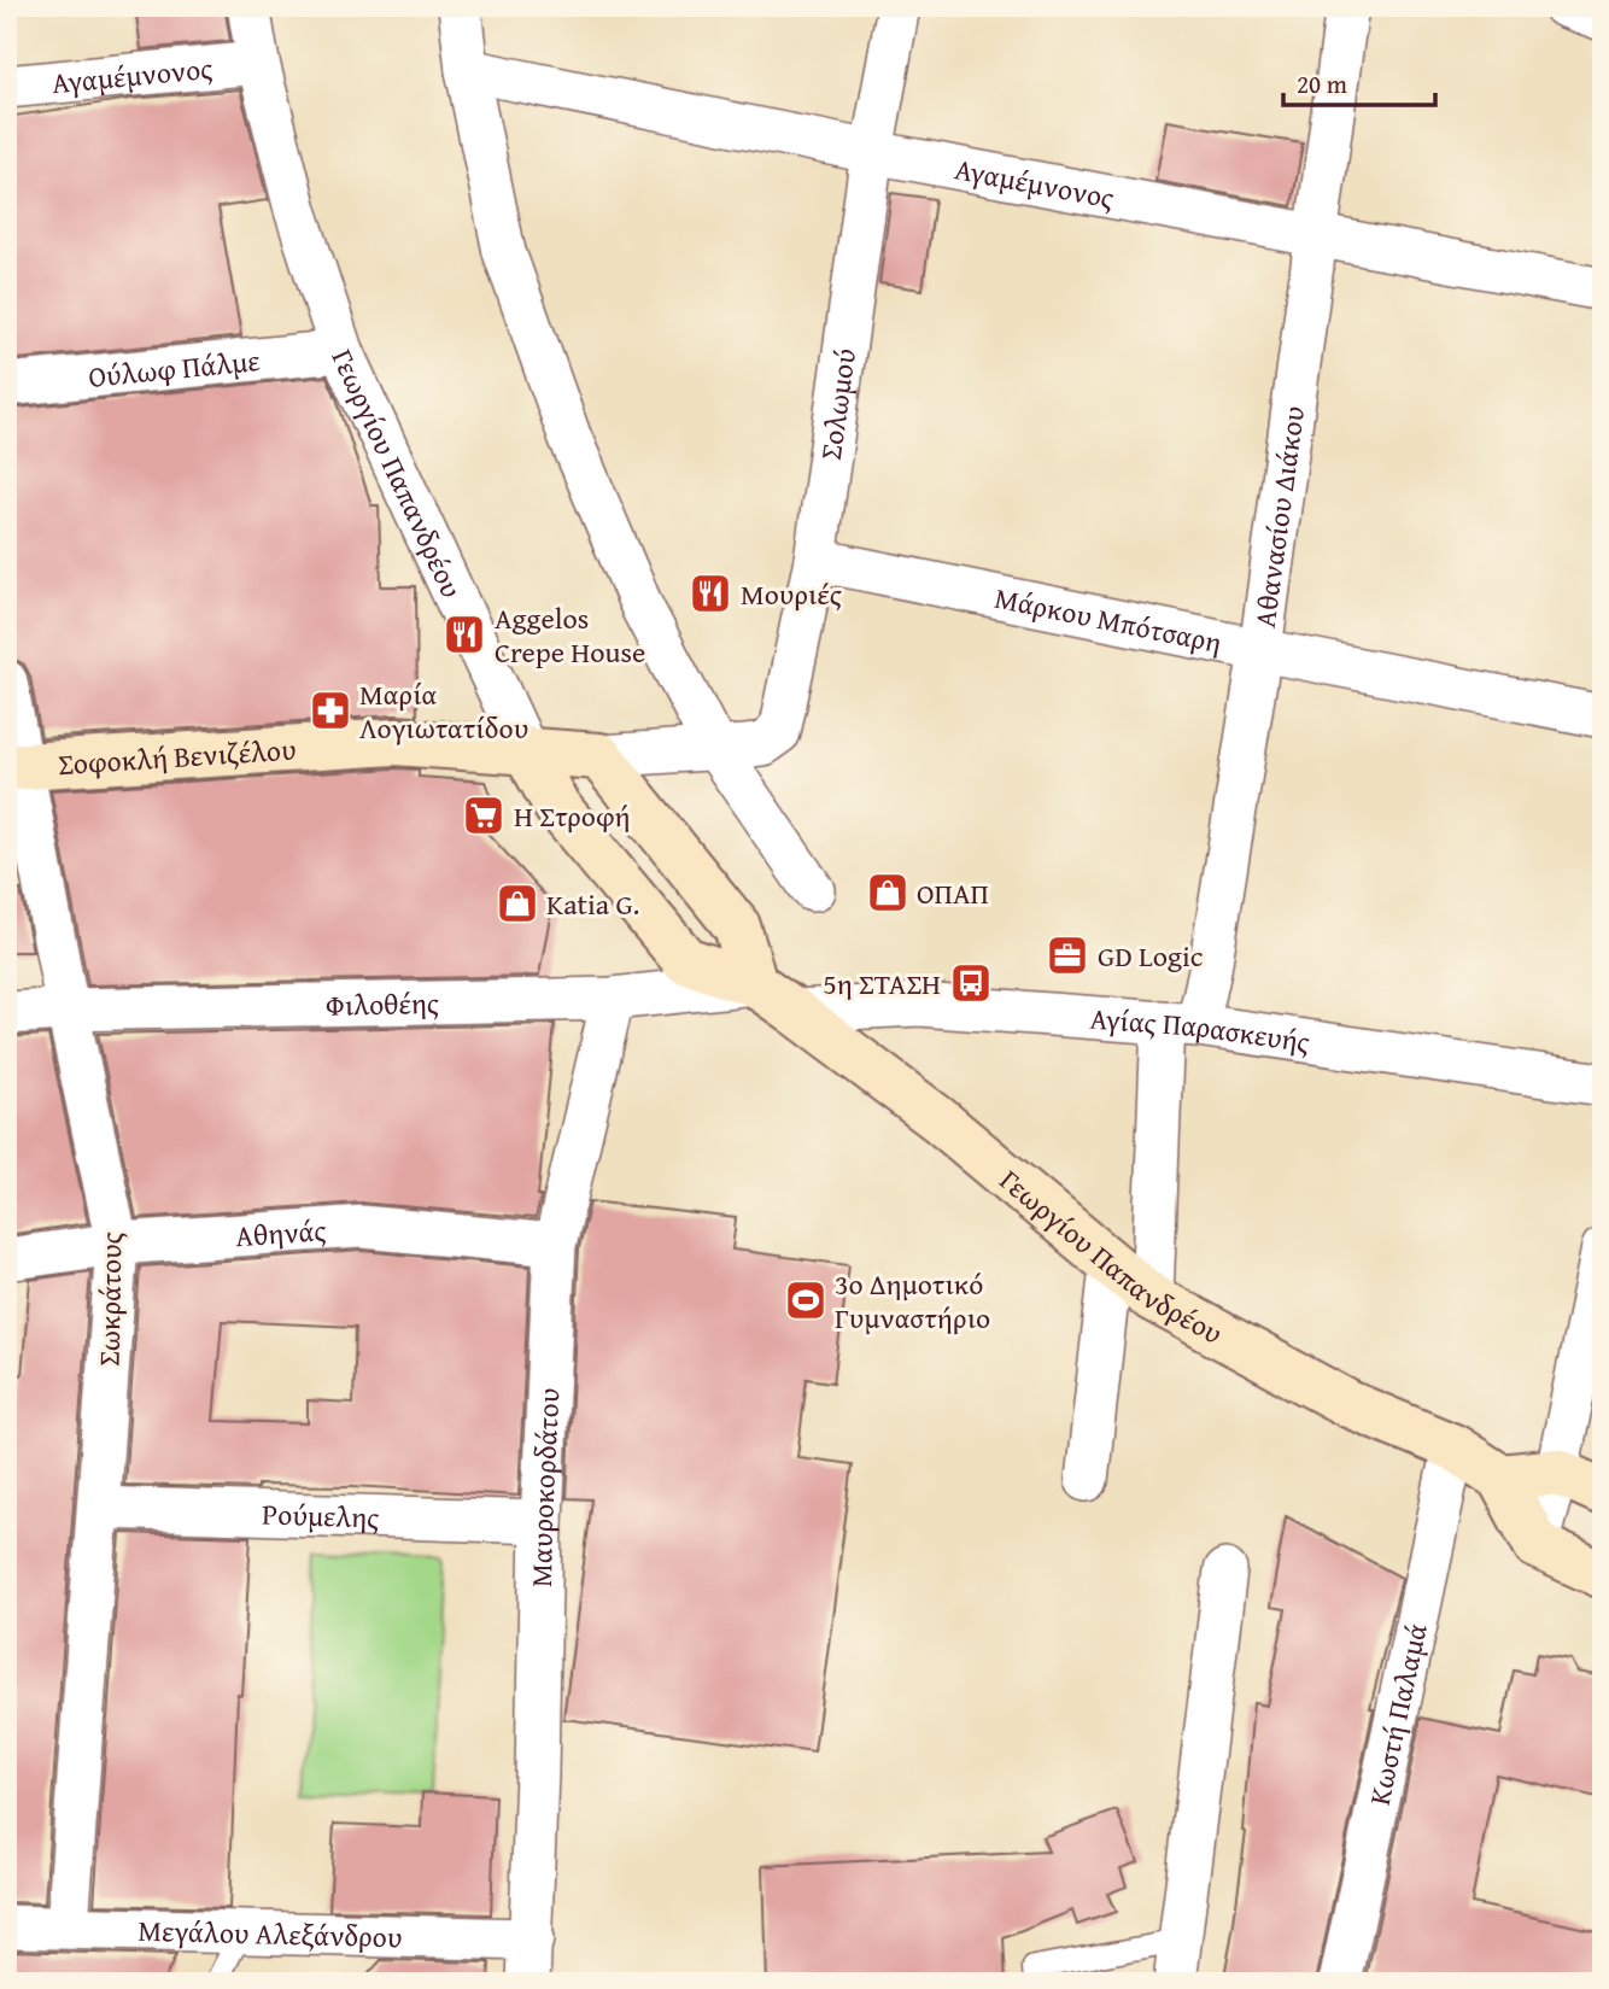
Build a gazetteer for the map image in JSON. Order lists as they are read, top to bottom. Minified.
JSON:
{"streets":{"street":["Αγαμέμνονος","Ούλωφ Πάλμε","Σολωμού","Γεωργίου Παπανδρέου","Αθανασίου Διάκου","Μάρκου Μπότσαρη","Σοφοκλή Βενιζέλου","Φιλοθέης","Αγίας Παρασκευής","Αθηνάς","Σωκράτους","Μαυροκορδάτου","Ρούμελης","Κωστή Παλαμά","Μεγάλου Αλεξάνδρου"]},"crossings":[["Αγαμέμνονος","Σολωμού"],["Αγαμέμνονος","Γεωργίου Παπανδρέου"],["Αγαμέμνονος","Αθανασίου Διάκου"],["Ούλωφ Πάλμε","Γεωργίου Παπανδρέου"],["Σολωμού","Μάρκου Μπότσαρη"],["Γεωργίου Παπανδρέου","Αθανασίου Διάκου"],["Γεωργίου Παπανδρέου","Σοφοκλή Βενιζέλου"],["Γεωργίου Παπανδρέου","Φιλοθέης"],["Γεωργίου Παπανδρέου","Αγίας Παρασκευής"],["Γεωργίου Παπανδρέου","Κωστή Παλαμά"],["Αθανασίου Διάκου","Μάρκου Μπότσαρη"],["Αθανασίου Διάκου","Αγίας Παρασκευής"],["Σοφοκλή Βενιζέλου","Σωκράτους"],["Φιλοθέης","Σωκράτους"],["Φιλοθέης","Μαυροκορδάτου"],["Αθηνάς","Σωκράτους"],["Αθηνάς","Μαυροκορδάτου"],["Σωκράτους","Ρούμελης"],["Σωκράτους","Μεγάλου Αλεξάνδρου"],["Μαυροκορδάτου","Ρούμελης"],["Μαυροκορδάτου","Μεγάλου Αλεξάνδρου"]],"places":{"restaurant":["Μουριές","Aggelos Crepe House"],"pharmacy":["Μαρία Λογιωτατίδου"],"supermarket":["Η Στροφή"],"shop":["ΟΠΑΠ","Katia G."],"office":["GD Logic"],"bus stop":["5η ΣΤΑΣΗ"],"sports":["3ο Δημοτικό Γυμναστήριο"]},"scale_bar":"20 m"}
